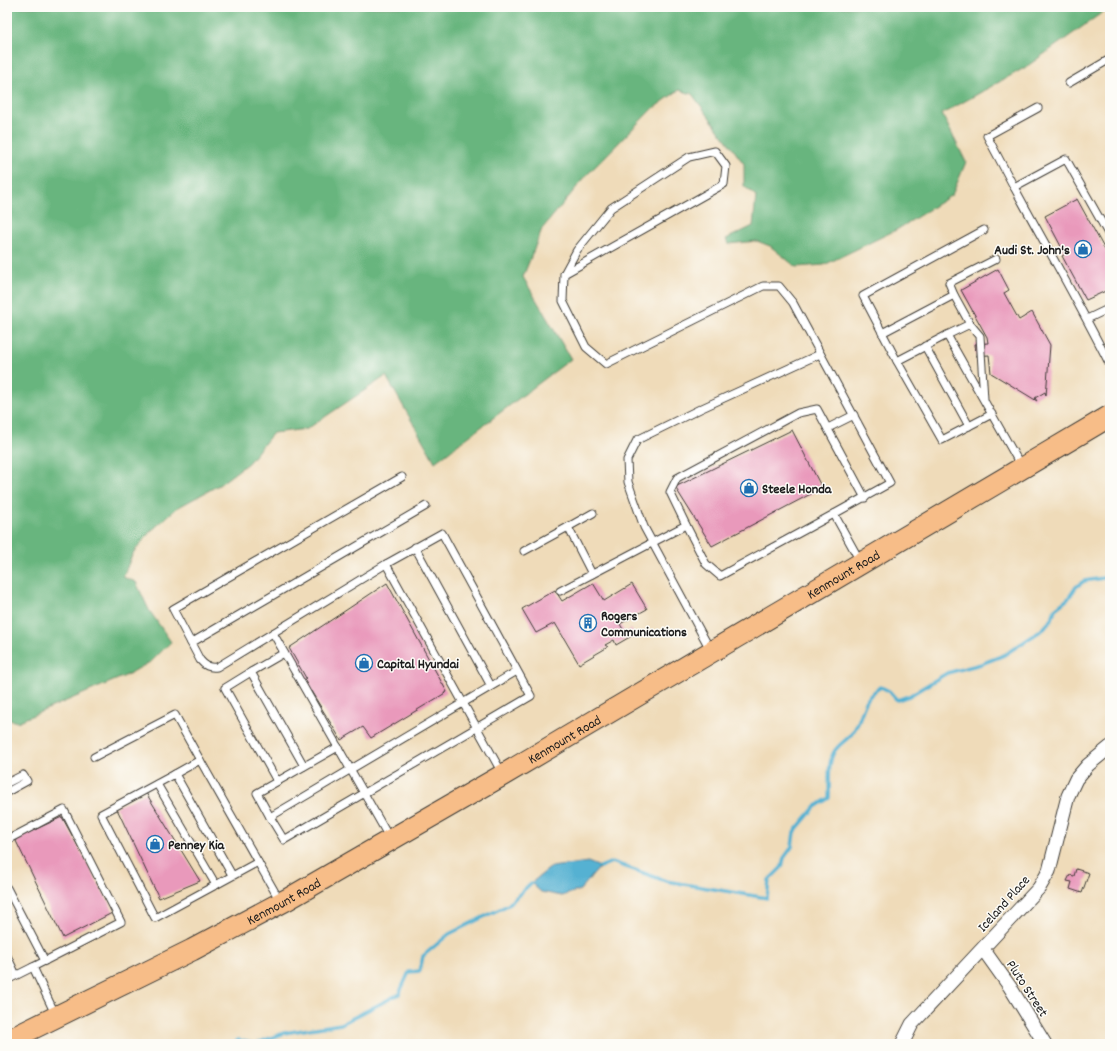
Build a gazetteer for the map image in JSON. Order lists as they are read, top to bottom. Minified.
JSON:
{"streets":{"main road":["Kenmount Road"],"street":["Iceland Place","Pluto Street"]},"crossings":[["Iceland Place","Pluto Street"]],"places":{"shop":["Audi St. John's","Steele Honda","Capital Hyundai","Penney Kia"],"building":["Rogers Communications"]}}
